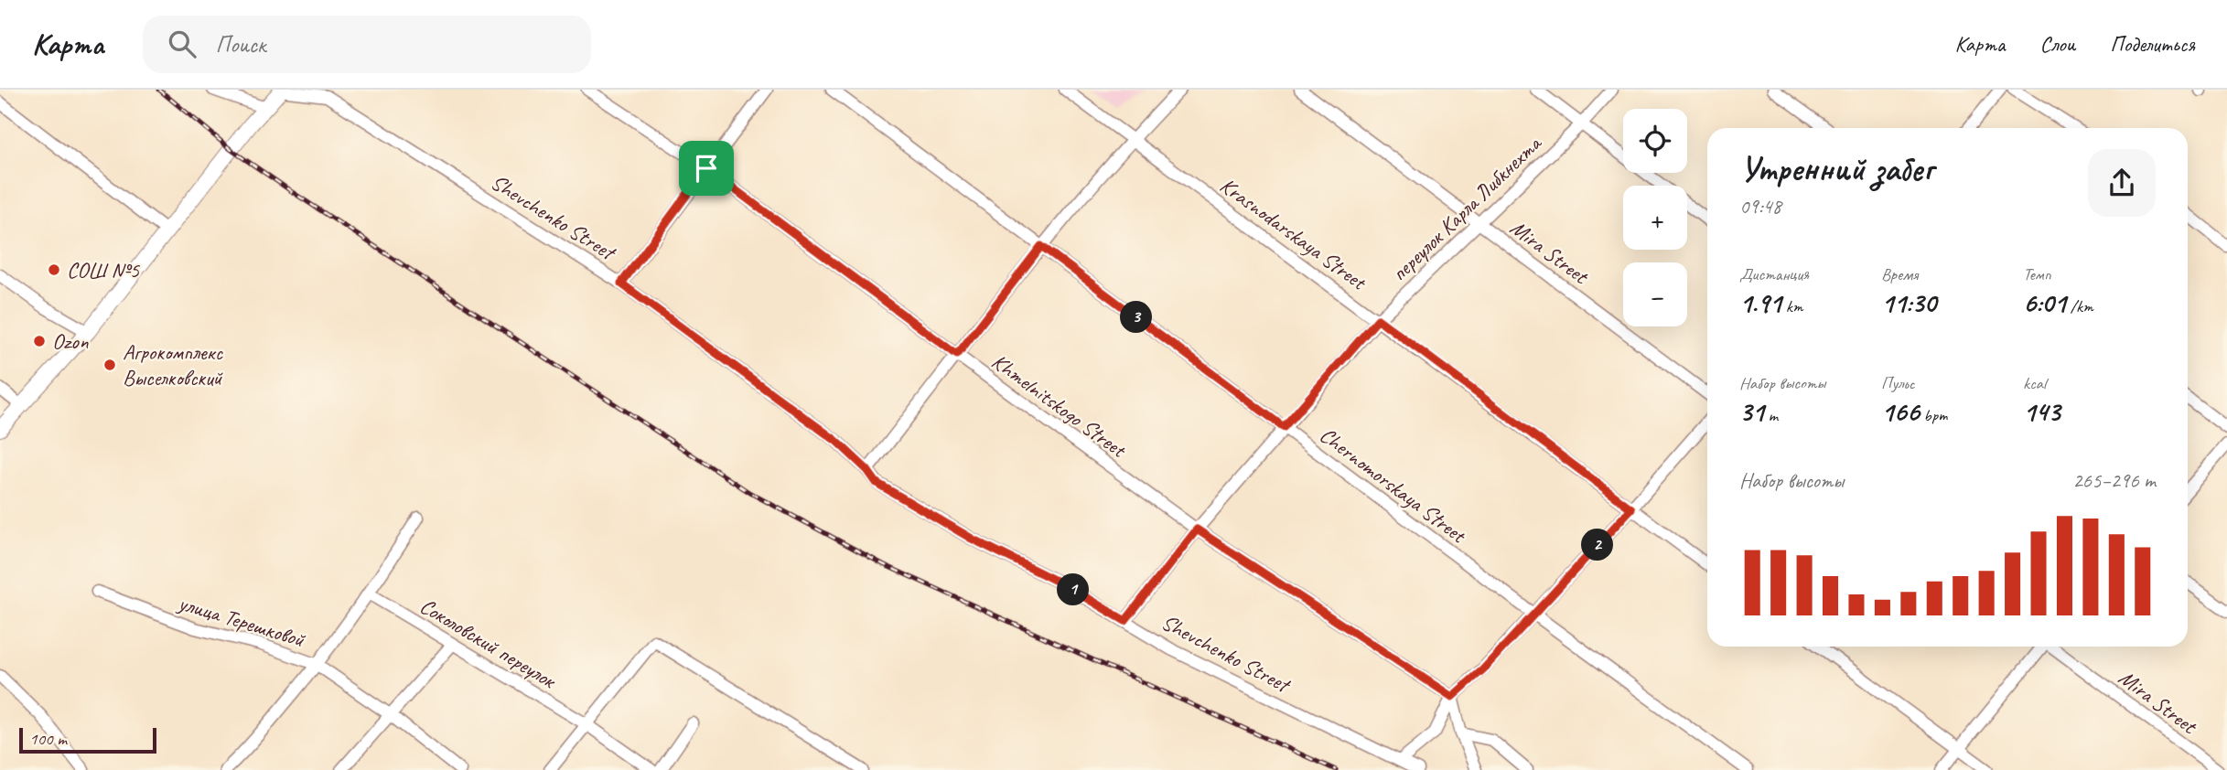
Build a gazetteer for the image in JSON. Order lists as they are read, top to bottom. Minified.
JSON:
{"streets":{"street":["переулок Карла Либкнехта","Shevchenko Street","Krasnodarskaya Street","Mira Street","Khmelnitskogo Street","Chernomorskaya Street","улица Терешковой","Соколовский переулок"]},"crossings":[["переулок Карла Либкнехта","Shevchenko Street"],["переулок Карла Либкнехта","Krasnodarskaya Street"],["переулок Карла Либкнехта","Mira Street"],["переулок Карла Либкнехта","Khmelnitskogo Street"],["переулок Карла Либкнехта","Chernomorskaya Street"]],"places":["СОШ №5","Ozon","Агрокомплекс Выселковский"],"scale_bar":"100 m","page":{"header":"Карта","search":"Поиск","nav":["Карта","Слои","Поделиться"],"map_buttons":["+","−"],"heading":["Утренний забег","09:48"],"stats":[["Дистанция","1.91 km"],["Время","11:30"],["Темп","6:01 /km"],["Набор высоты","31 m"],["Пульс","166 bpm"],["kcal","143"]],"pins":["3","2","1"],"chart":["Набор высоты","265–296 m"],"scale":"100 m"}}
